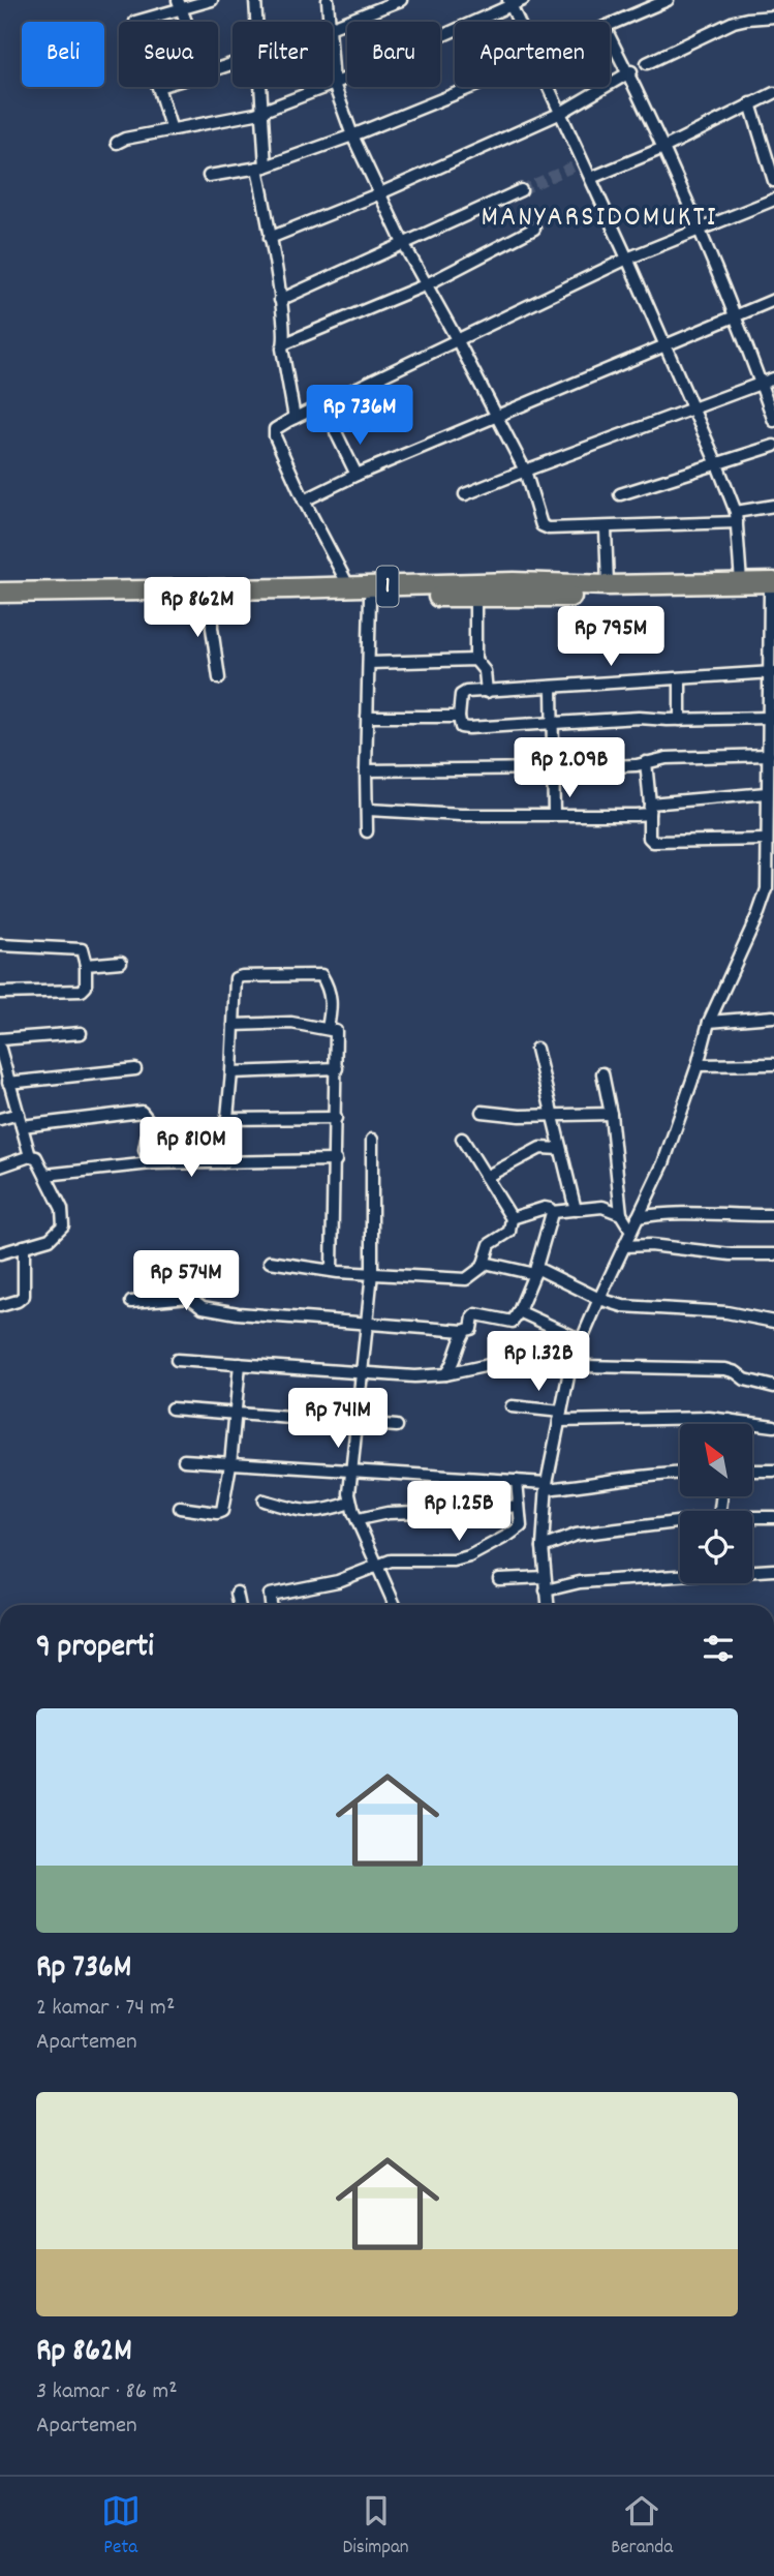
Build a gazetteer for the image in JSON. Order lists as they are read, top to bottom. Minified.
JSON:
{"streets":{"highway":["1"]},"districts":["MANYARSIDOMUKTI"],"north":"top left","page":{"chip":["Beli","Sewa","Filter","Baru","Apartemen"],"price":["Rp 736M","Rp 862M","Rp 795M","Rp 2.09B","Rp 810M","Rp 574M","Rp 1.32B","Rp 741M","Rp 1.25B"],"heading":"9 properti","list":[{"name":"Rp 736M","note":"2 kamar · 74 m² · Apartemen"},{"name":"Rp 862M","note":"3 kamar · 86 m² · Apartemen"}],"tabs":["Peta","Disimpan","Beranda"]}}
